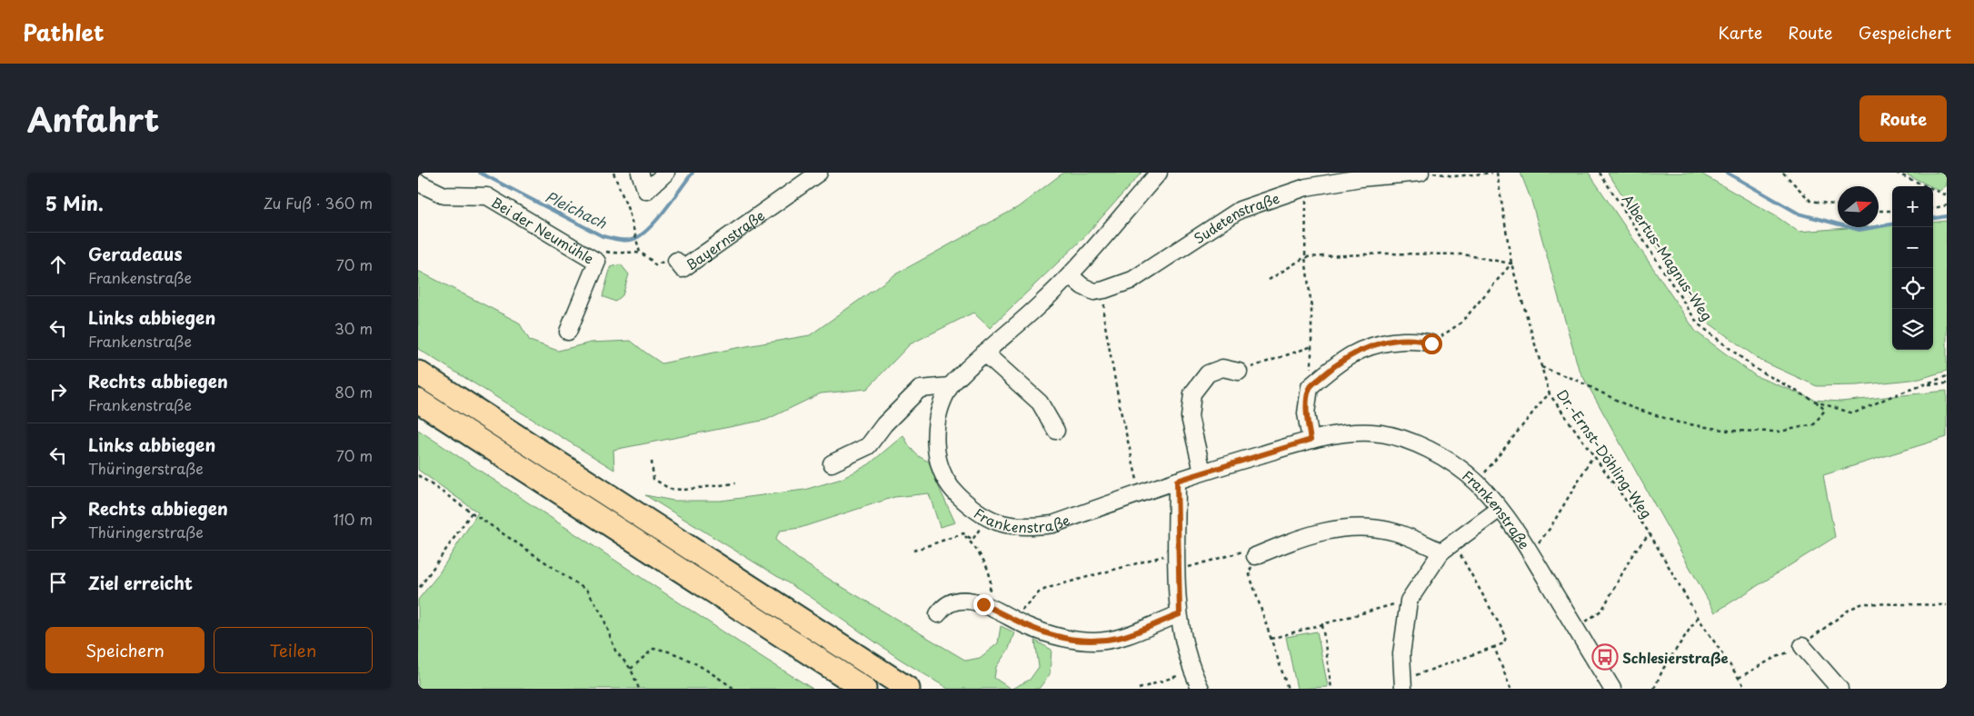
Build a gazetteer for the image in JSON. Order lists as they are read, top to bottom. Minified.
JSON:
{"streets":{"street":["Sudetenstraße","Bei der Neumühle","Bayernstraße","Frankenstraße"],"path":["Albertus-Magnus-Weg","Dr.-Ernst-Döhling-Weg"]},"crossings":[["Sudetenstraße","Frankenstraße"]],"water":["Pleichach"],"places":{"bus stop":["Schlesierstraße"]},"north":"right","page":{"header":"Pathlet","nav":["Karte","Route","Gespeichert"],"title":"Anfahrt","buttons":["Route",["Speichern","Teilen"]],"heading":["5 Min.","Zu Fuß · 360 m"],"map_buttons":["+","−"],"list":[["Geradeaus","Frankenstraße","70 m"],["Links abbiegen","Frankenstraße","30 m"],["Rechts abbiegen","Frankenstraße","80 m"],["Links abbiegen","Thüringerstraße","70 m"],["Rechts abbiegen","Thüringerstraße","110 m"],"Ziel erreicht"]}}
